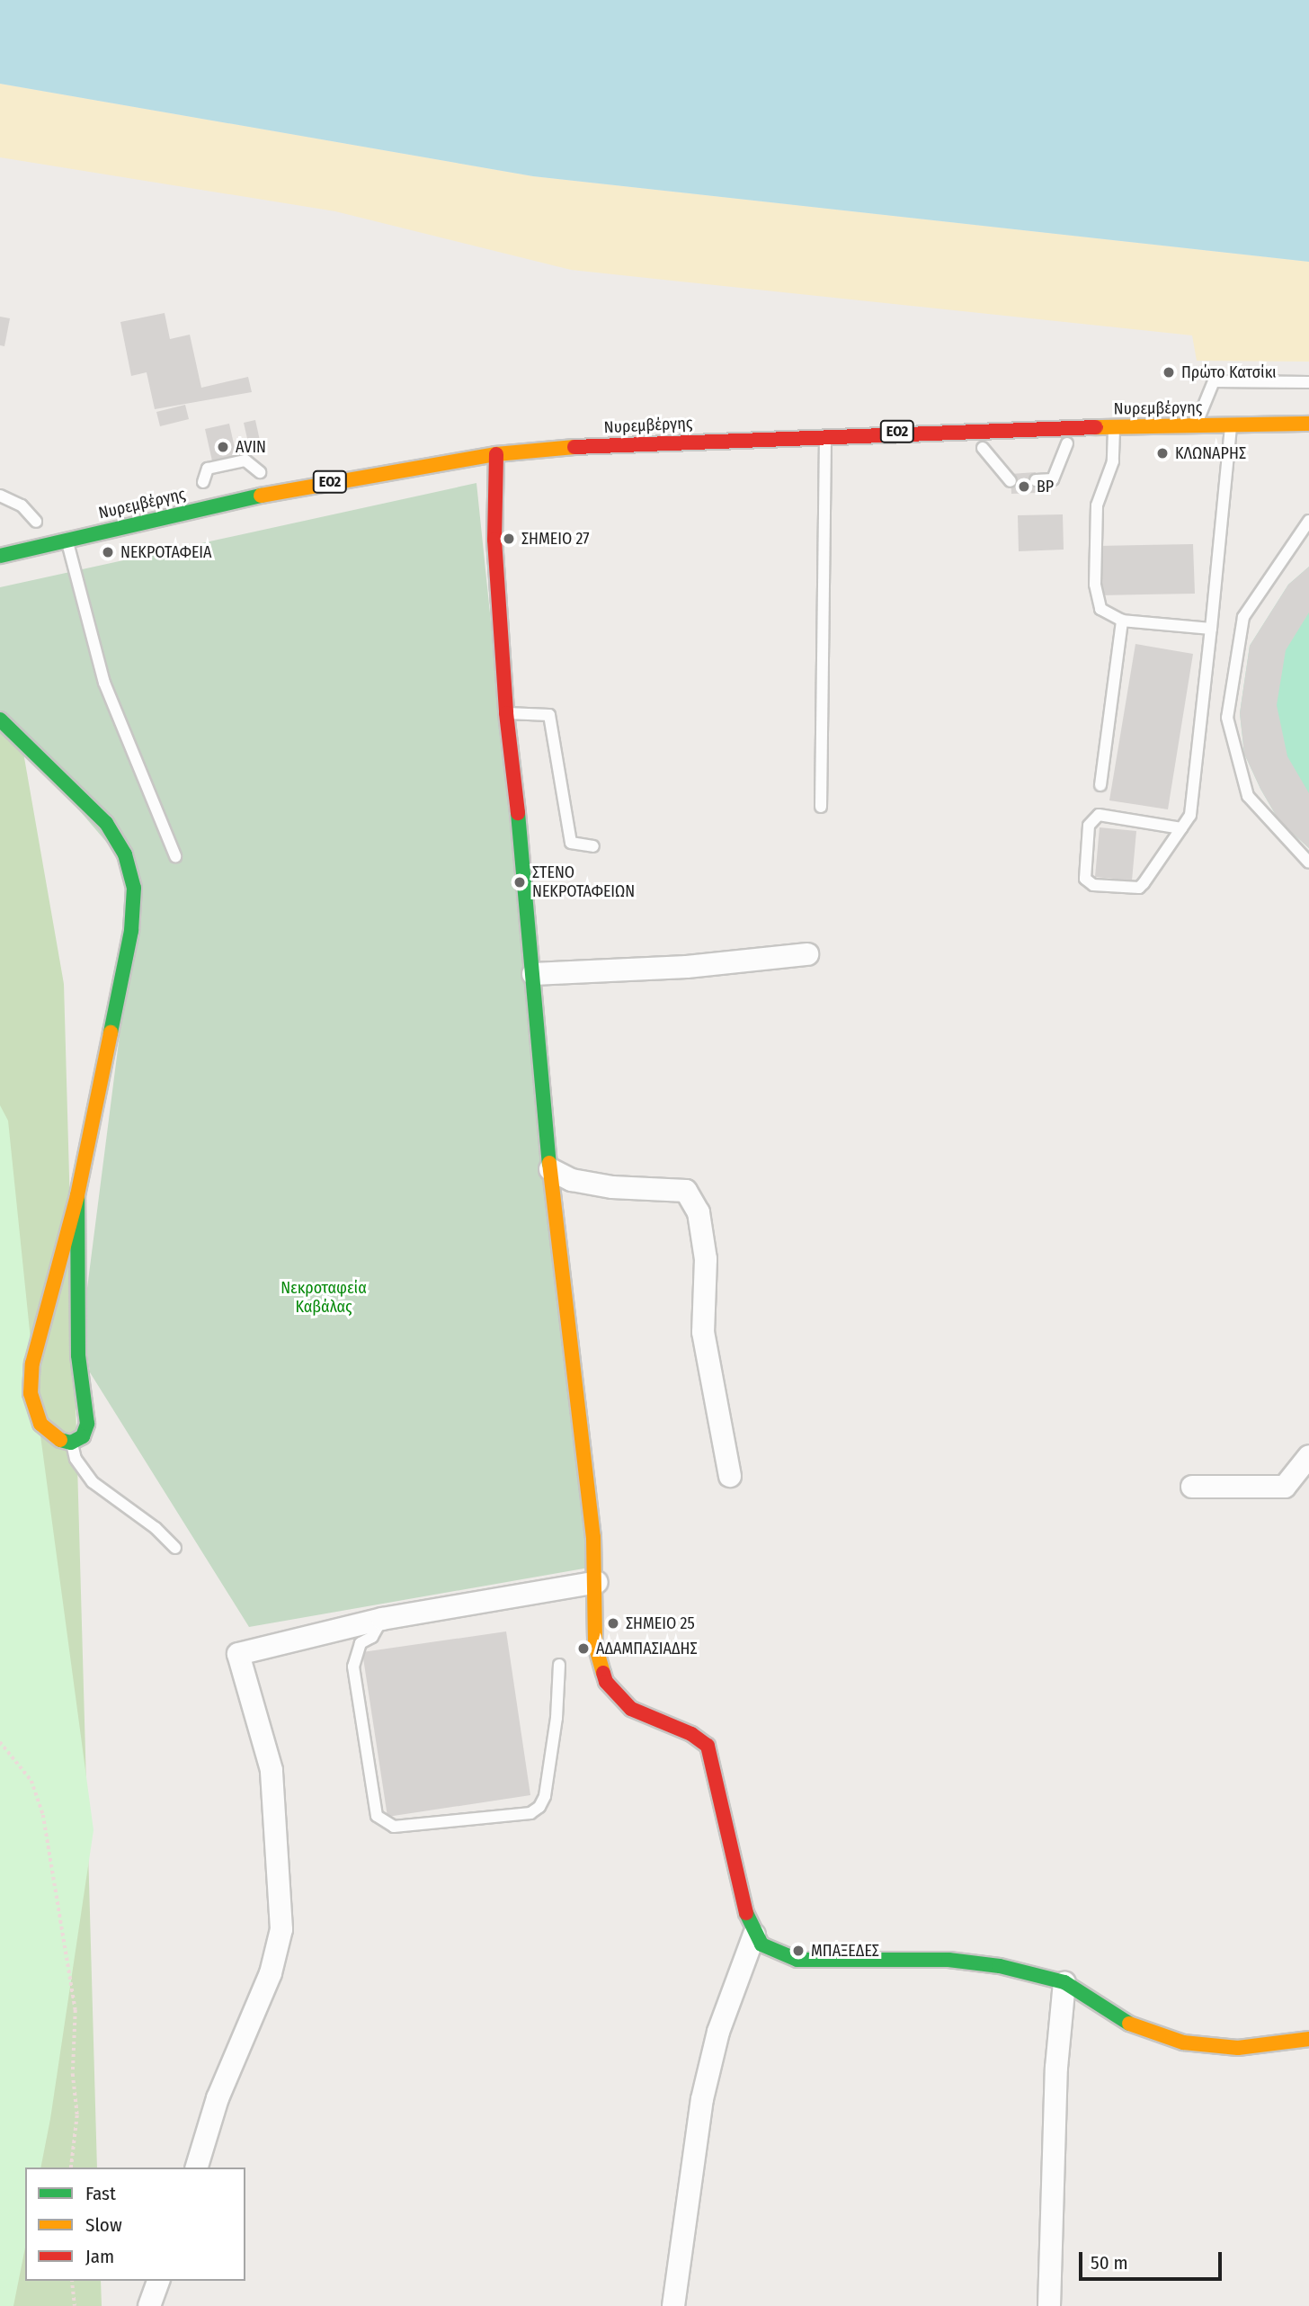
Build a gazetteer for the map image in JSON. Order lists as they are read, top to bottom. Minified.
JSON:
{"streets":{"street":["Νυρεμβέργης","ΕΟ2"]},"parks":["Νεκροταφεία Καβάλας"],"places":["Πρώτο Κατσίκι","AVIN","ΚΛΩΝΑΡΗΣ","BP","ΣΗΜΕΙΟ 27","ΝΕΚΡΟΤΑΦΕΙΑ","ΣΤΕΝΟ ΝΕΚΡΟΤΑΦΕΙΩΝ","ΣΗΜΕΙΟ 25","ΑΔΑΜΠΑΣΙΑΔΗΣ","ΜΠΑΞΕΔΕΣ"],"legend":["Fast","Slow","Jam"],"scale_bar":"50 m"}
